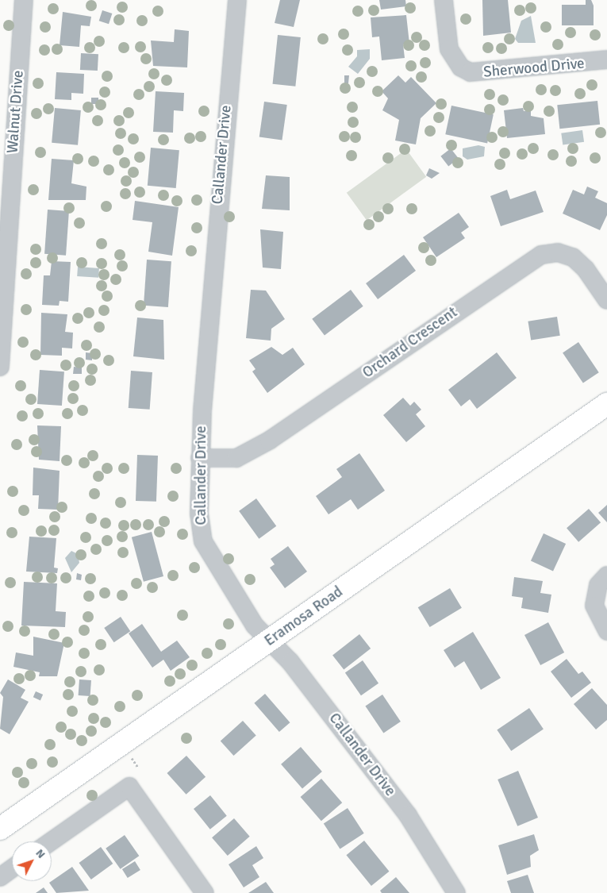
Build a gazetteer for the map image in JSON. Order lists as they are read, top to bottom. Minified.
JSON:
{"streets":{"main road":["Eramosa Road"],"street":["Sherwood Drive","Walnut Drive","Callander Drive","Orchard Crescent"]},"crossings":[["Callander Drive","Orchard Crescent"],["Callander Drive","Eramosa Road"]],"north":"top right"}
